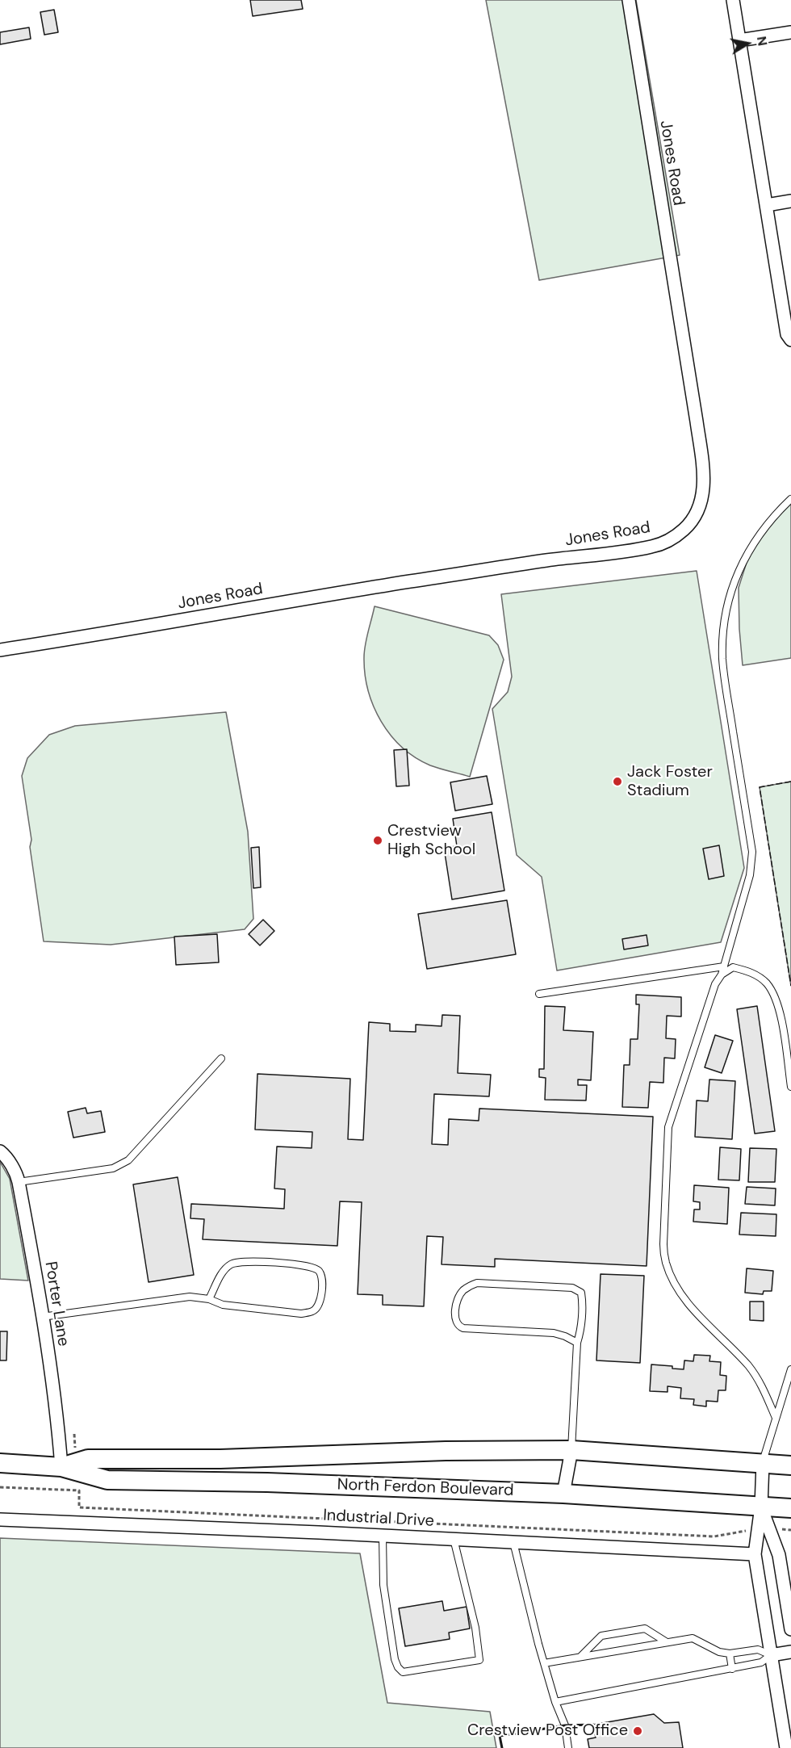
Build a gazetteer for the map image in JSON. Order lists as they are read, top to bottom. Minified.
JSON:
{"streets":{"main road":["North Ferdon Boulevard"],"street":["Jones Road","Porter Lane","Industrial Drive"]},"crossings":[["Porter Lane","North Ferdon Boulevard"]],"places":["Jack Foster Stadium","Crestview High School","Crestview Post Office"],"north":"right"}
